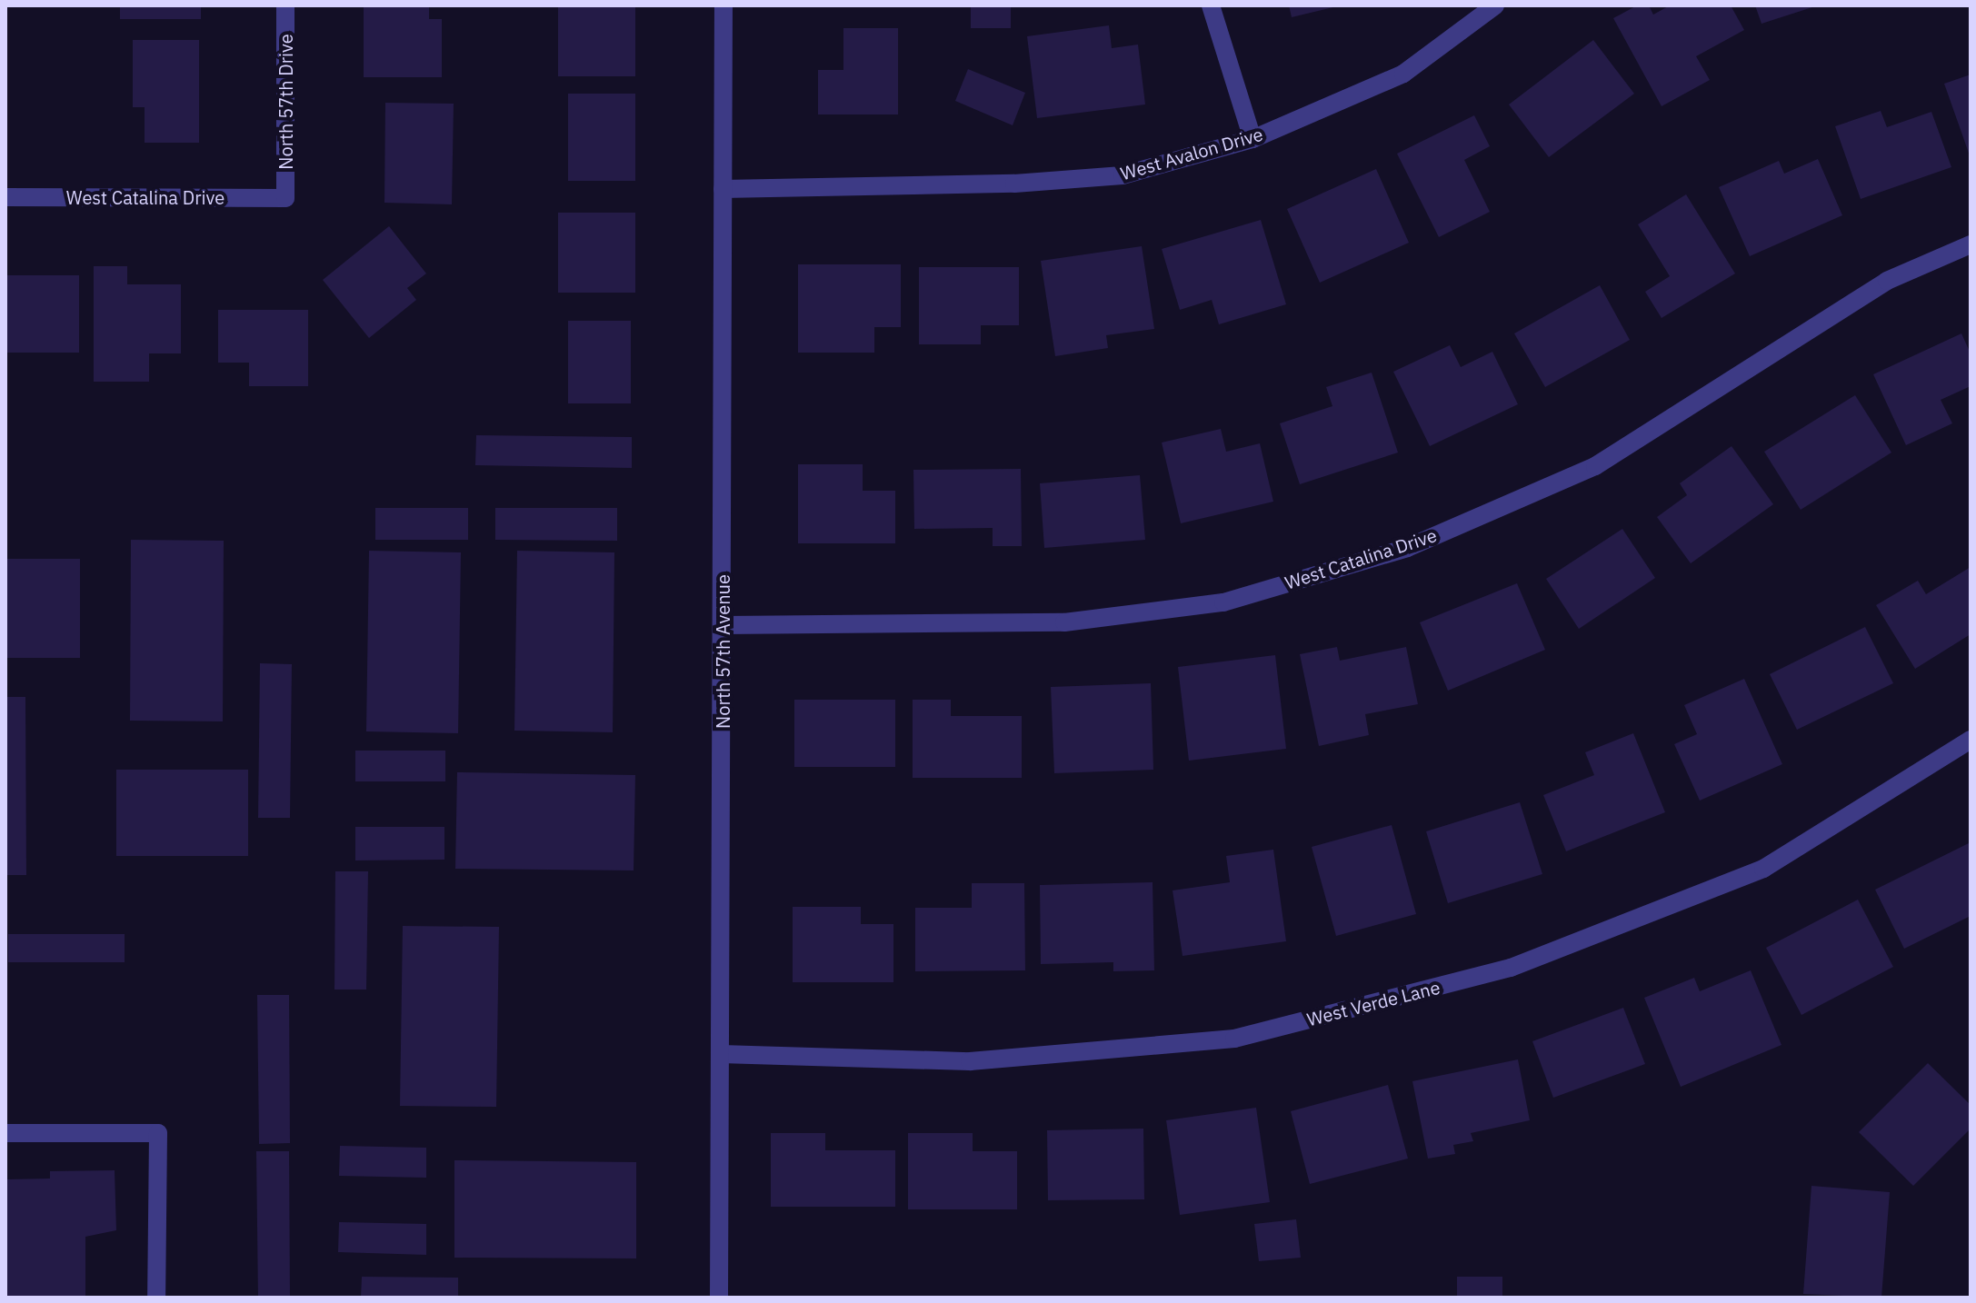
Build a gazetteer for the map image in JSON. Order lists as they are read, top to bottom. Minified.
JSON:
{"streets":{"street":["North 57th Drive","West Avalon Drive","West Catalina Drive","North 57th Avenue","West Verde Lane"]},"crossings":[["North 57th Drive","West Catalina Drive"],["West Avalon Drive","North 57th Avenue"],["West Catalina Drive","North 57th Avenue"],["North 57th Avenue","West Verde Lane"]]}
